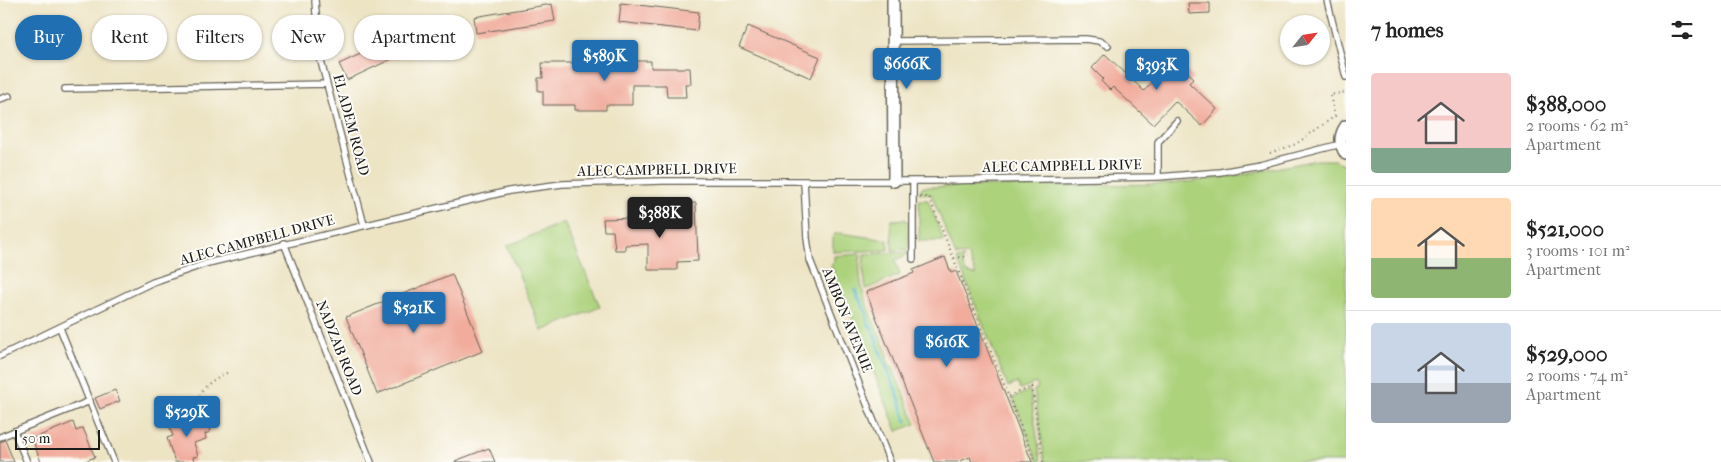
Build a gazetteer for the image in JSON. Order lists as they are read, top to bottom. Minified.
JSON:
{"streets":{"lane":["EL ADEM ROAD","ALEC CAMPBELL DRIVE","AMBON AVENUE","NADZAB ROAD"]},"crossings":[["EL ADEM ROAD","ALEC CAMPBELL DRIVE"],["ALEC CAMPBELL DRIVE","AMBON AVENUE"],["ALEC CAMPBELL DRIVE","NADZAB ROAD"]],"scale_bar":"50 m","north":"top right","page":{"heading":"7 homes","chip":["Buy","Rent","Filters","New","Apartment"],"price":["$589K","$666K","$393K","$388K","$521K","$616K","$529K"],"list":[{"name":"$388,000","note":"2 rooms · 62 m² · Apartment"},{"name":"$521,000","note":"3 rooms · 101 m² · Apartment"},{"name":"$529,000","note":"2 rooms · 74 m² · Apartment"}],"scale":"50 m"}}
